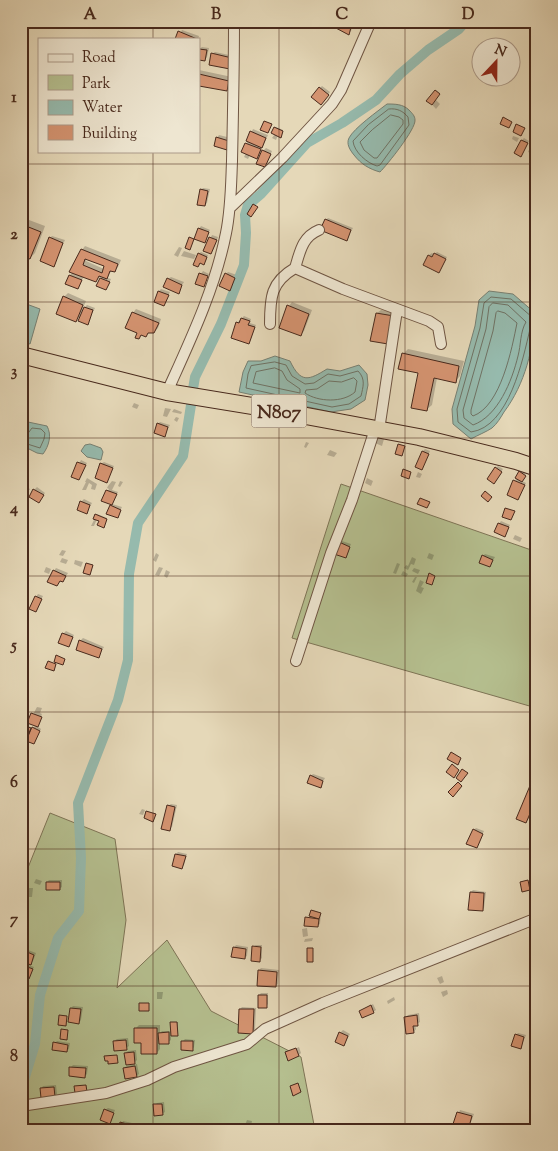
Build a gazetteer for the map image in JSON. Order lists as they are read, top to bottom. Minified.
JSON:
{"streets":{"highway":["N807"]},"legend":["Road","Park","Water","Building"],"north":"top","grid":{"columns":["A","B","C","D"],"rows":["1","2","3","4","5","6","7","8"]}}
